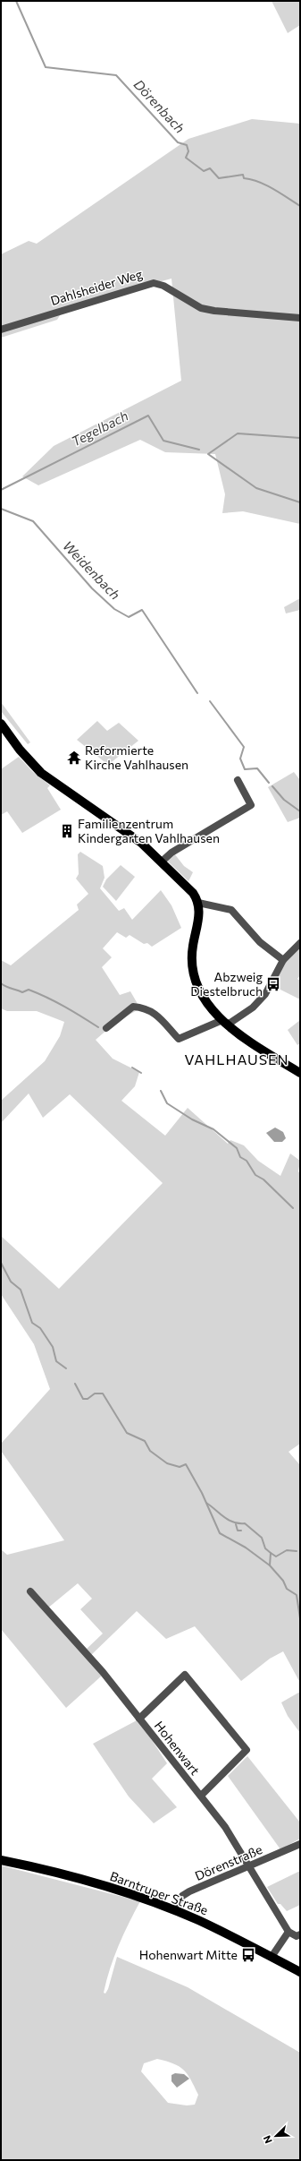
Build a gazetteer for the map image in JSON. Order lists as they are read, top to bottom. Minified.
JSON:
{"streets":{"main road":["Barntruper Straße"],"street":["Dahlsheider Weg","Hohenwart","Dörenstraße"]},"crossings":[["Hohenwart","Dörenstraße"],["Dörenstraße","Barntruper Straße"]],"districts":["VAHLHAUSEN"],"water":["Dörenbach","Tegelbach","Weidenbach"],"places":{"temple":["Reformierte Kirche Vahlhausen"],"building":["Familienzentrum Kindergarten Vahlhausen"],"bus stop":["Abzweig Diestelbruch","Hohenwart Mitte"]},"north":"bottom left"}
